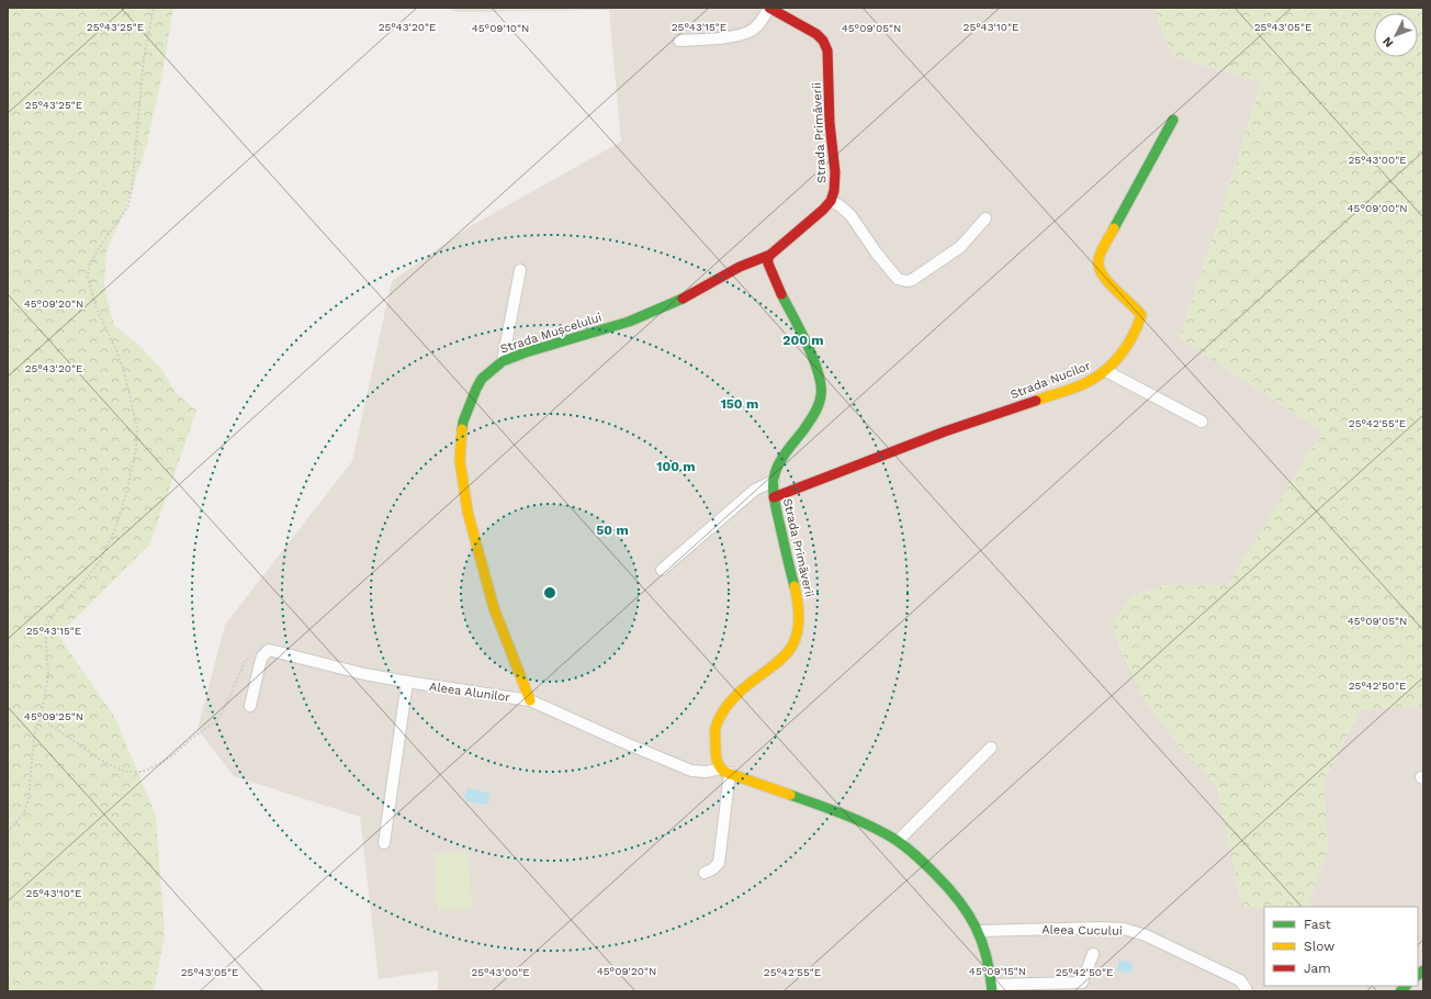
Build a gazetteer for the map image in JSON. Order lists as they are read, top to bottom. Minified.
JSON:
{"streets":{"street":["Strada Primăverii","Strada Mușcelului","Strada Nucilor","Aleea Alunilor","Aleea Cucului"]},"crossings":[["Strada Primăverii","Strada Mușcelului"],["Strada Primăverii","Strada Nucilor"],["Strada Primăverii","Aleea Alunilor"],["Strada Mușcelului","Aleea Alunilor"]],"legend":["Fast","Slow","Jam"],"north":"bottom left","coordinates":["25°43'25\"E","25°43'20\"E","25°43'15\"E","25°43'10\"E","25°43'05\"E","45°09'10\"N","45°09'05\"N","25°43'00\"E","45°09'00\"N","45°09'20\"N","25°42'55\"E","25°42'50\"E","45°09'25\"N","45°09'15\"N"],"rings":["200 m","150 m","100 m","50 m"]}
